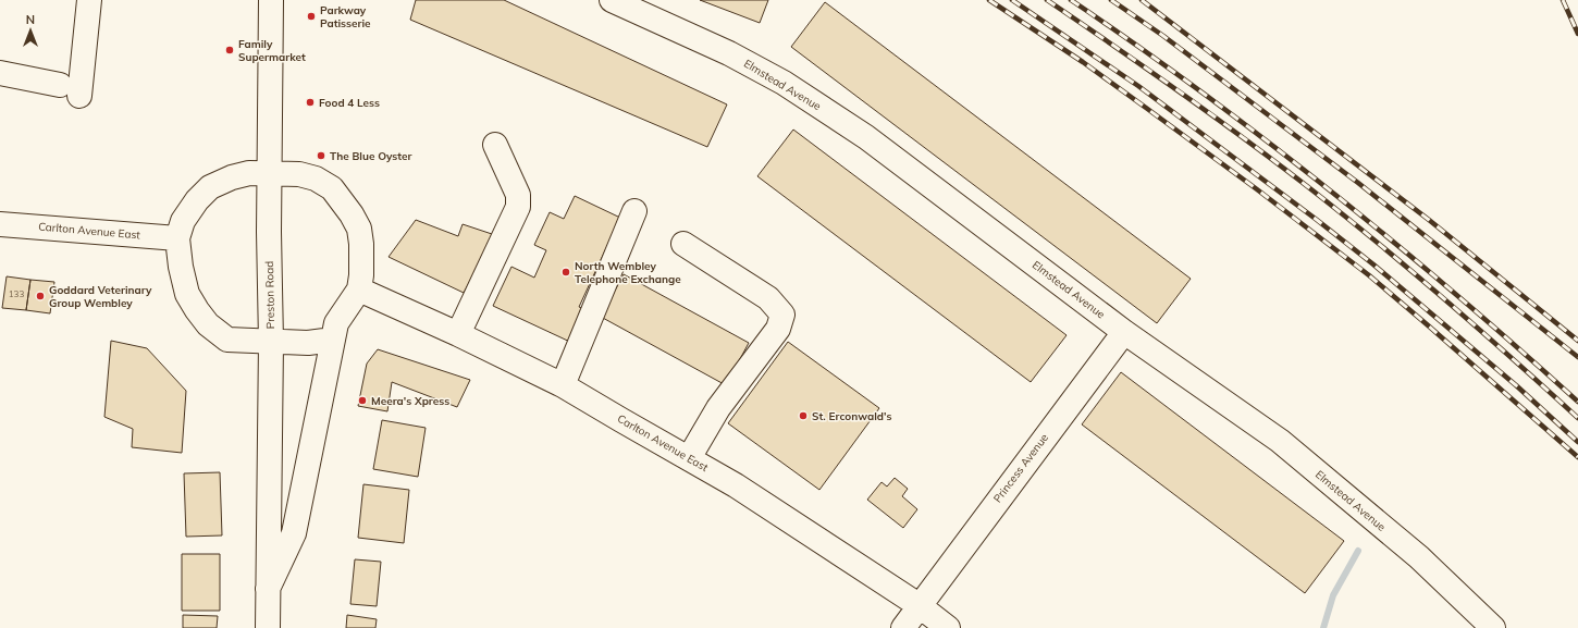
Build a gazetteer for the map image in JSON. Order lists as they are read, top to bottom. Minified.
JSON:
{"streets":{"street":["Elmstead Avenue","Carlton Avenue East","Preston Road","Princess Avenue"]},"crossings":[["Elmstead Avenue","Princess Avenue"],["Carlton Avenue East","Princess Avenue"]],"places":["Parkway Patisserie","Family Supermarket","Food 4 Less","The Blue Oyster","North Wembley Telephone Exchange","Goddard Veterinary Group Wembley","Meera's Xpress","St. Erconwald's"],"house_numbers":["133"],"north":"top"}
